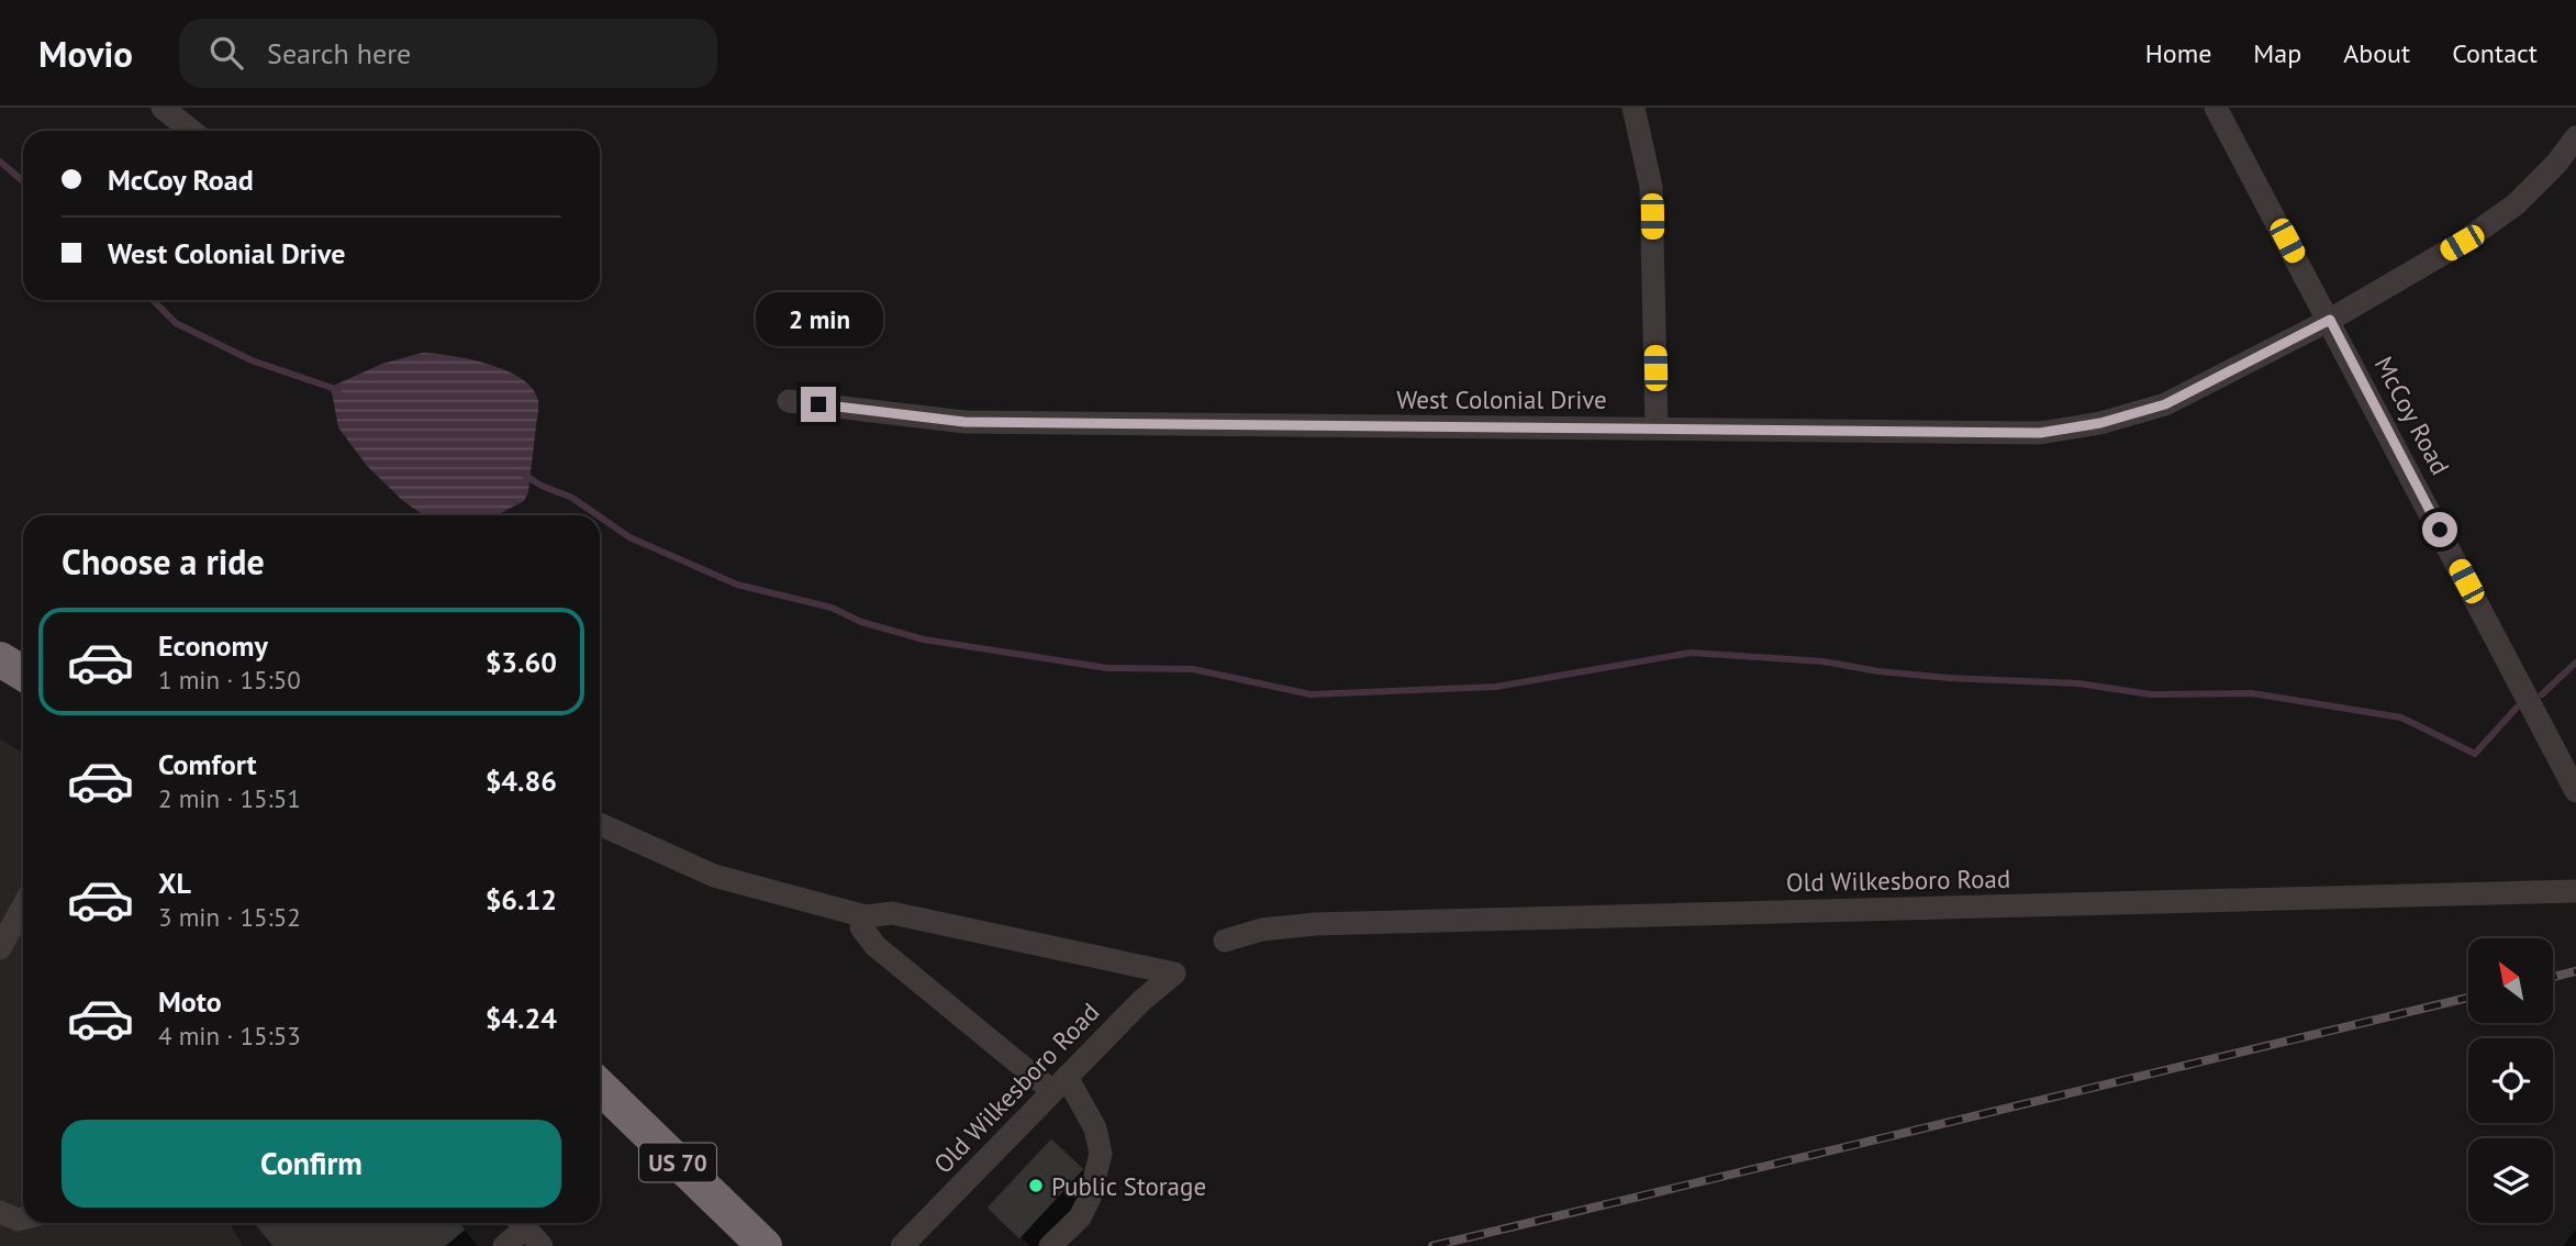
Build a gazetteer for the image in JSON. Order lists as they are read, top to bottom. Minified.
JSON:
{"streets":{"highway":["US 70"],"street":["West Colonial Drive","McCoy Road","Old Wilkesboro Road"]},"crossings":[["West Colonial Drive","McCoy Road"]],"places":["Public Storage"],"north":"top left","page":{"header":"Movio","search":"Search here","nav":["Home","Map","About","Contact"],"banner":["McCoy Road","West Colonial Drive"],"bubble":"2 min","heading":"Choose a ride","list":[{"name":"Economy","note":"1 min · 15:50","value":"$3.60"},{"name":"Comfort","note":"2 min · 15:51","value":"$4.86"},{"name":"XL","note":"3 min · 15:52","value":"$6.12"},{"name":"Moto","note":"4 min · 15:53","value":"$4.24"}],"buttons":"Confirm"}}
